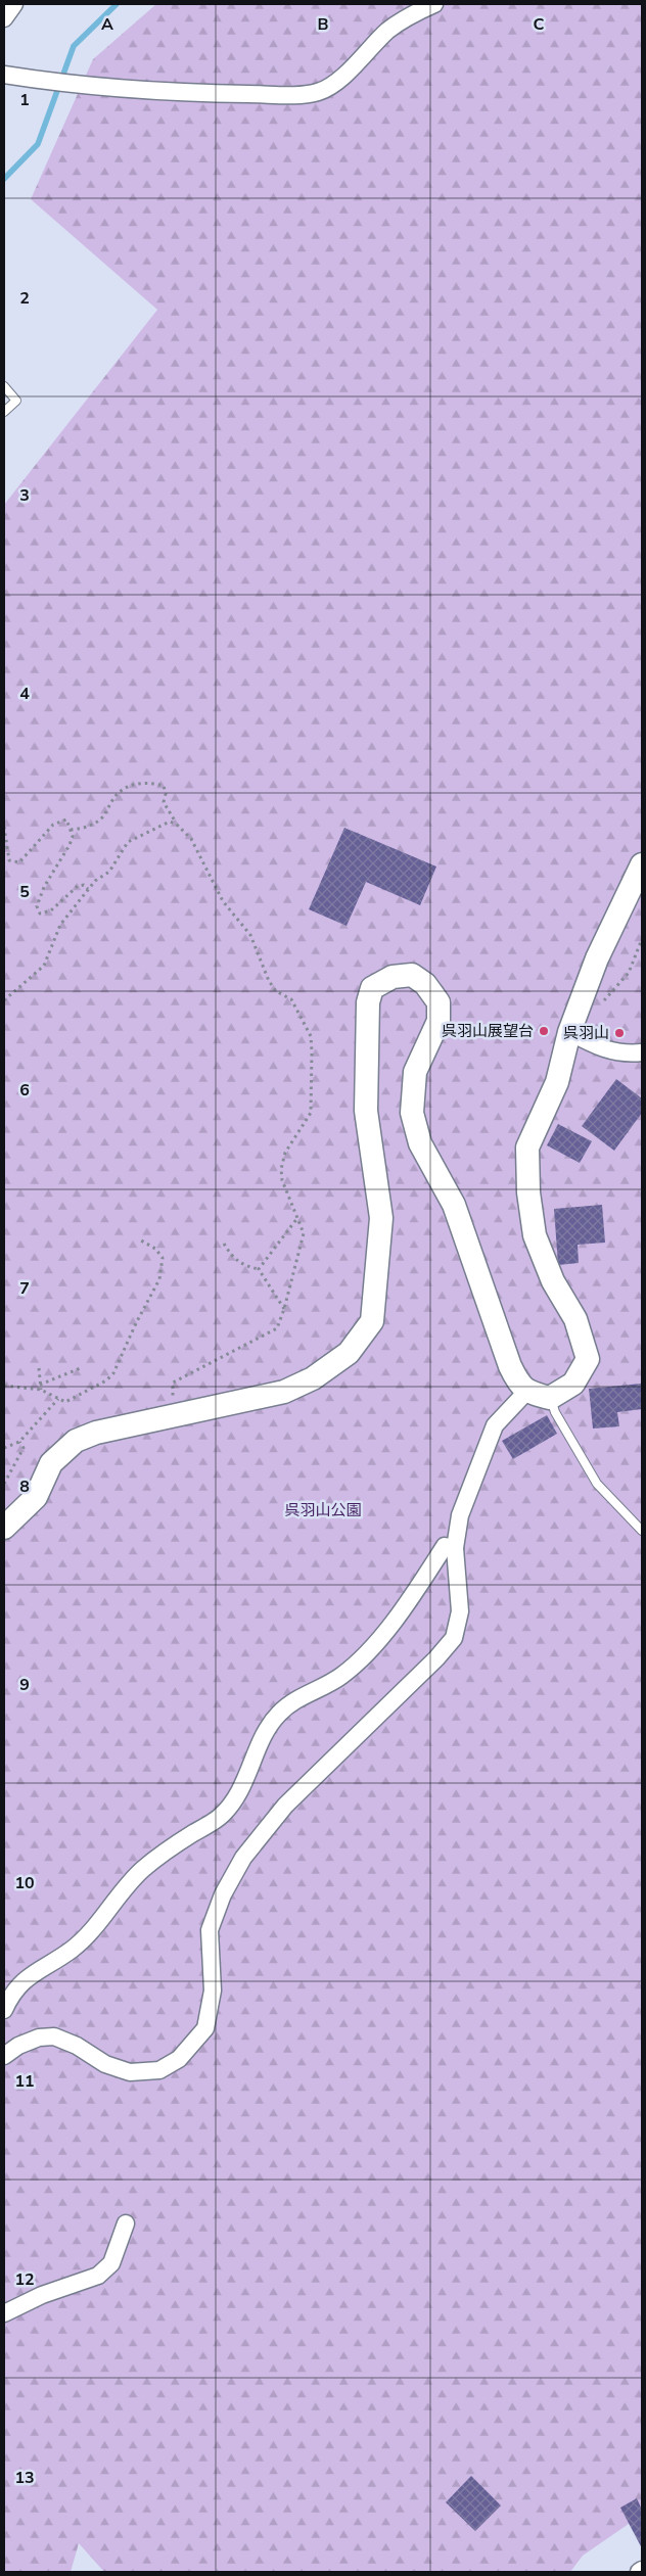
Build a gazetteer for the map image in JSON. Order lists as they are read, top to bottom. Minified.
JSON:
{"parks":["呉羽山公園"],"places":["呉羽山展望台","呉羽山"],"grid":{"columns":["A","B","C"],"rows":["1","2","3","4","5","6","7","8","9","10","11","12","13"]}}
